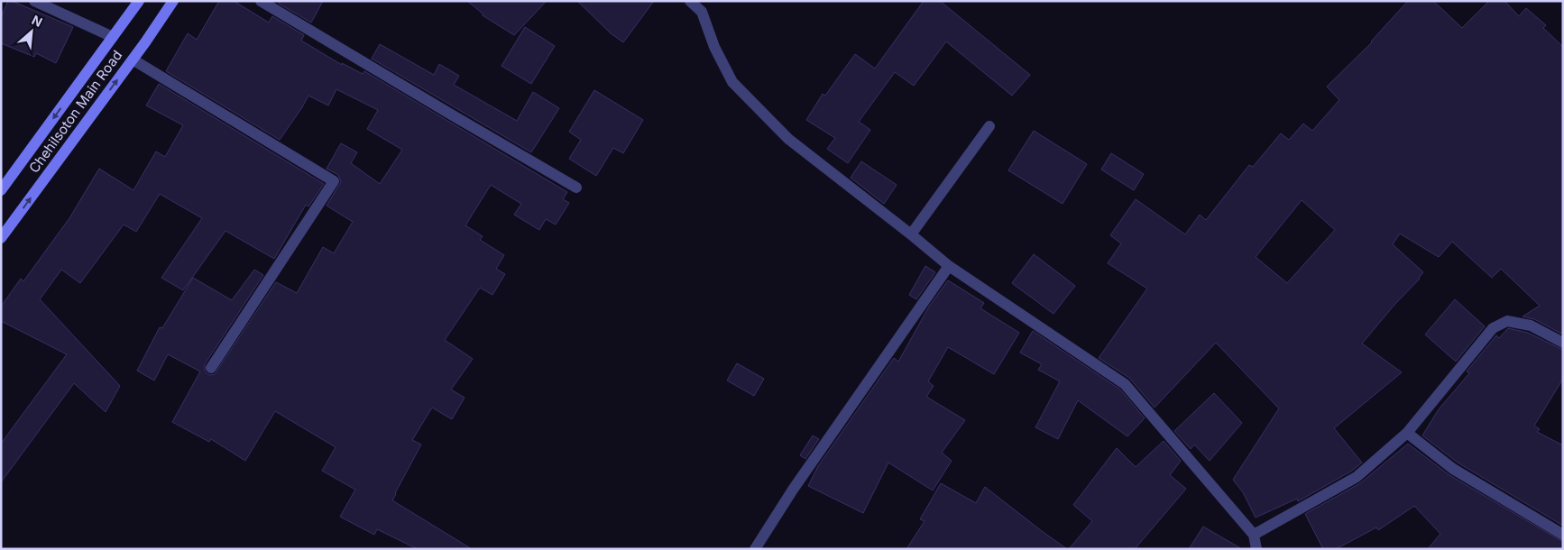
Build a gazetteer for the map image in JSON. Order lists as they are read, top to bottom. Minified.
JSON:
{"streets":{"main road":["Chehilsoton Main Road"]},"north":"top right"}
